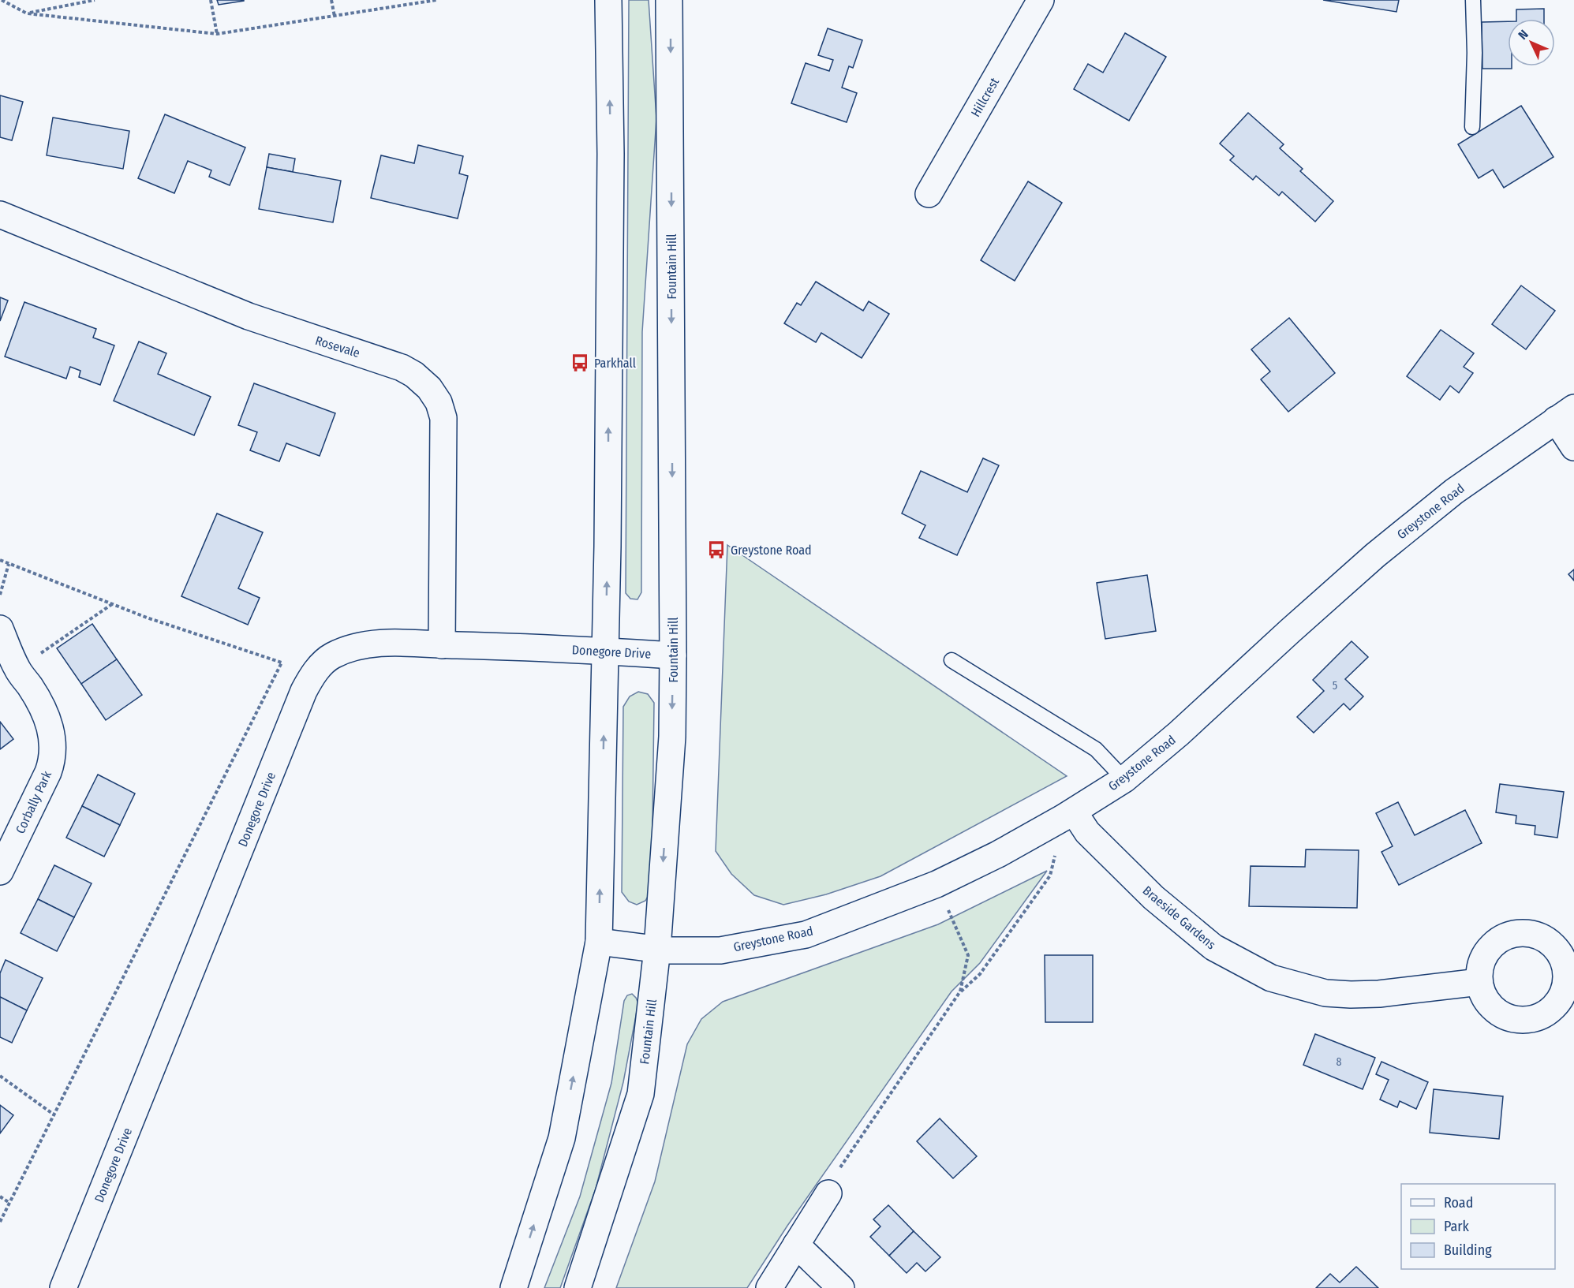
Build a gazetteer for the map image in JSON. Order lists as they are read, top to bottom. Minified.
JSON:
{"streets":{"street":["Hillcrest","Fountain Hill","Rosevale","Greystone Road","Donegore Drive","Corbally Park","Braeside Gardens"]},"crossings":[["Fountain Hill","Greystone Road"],["Fountain Hill","Donegore Drive"],["Rosevale","Donegore Drive"],["Greystone Road","Braeside Gardens"]],"places":{"bus stop":["Parkhall","Greystone Road"]},"house_numbers":["5","8"],"legend":["Road","Park","Building"],"north":"top left"}
